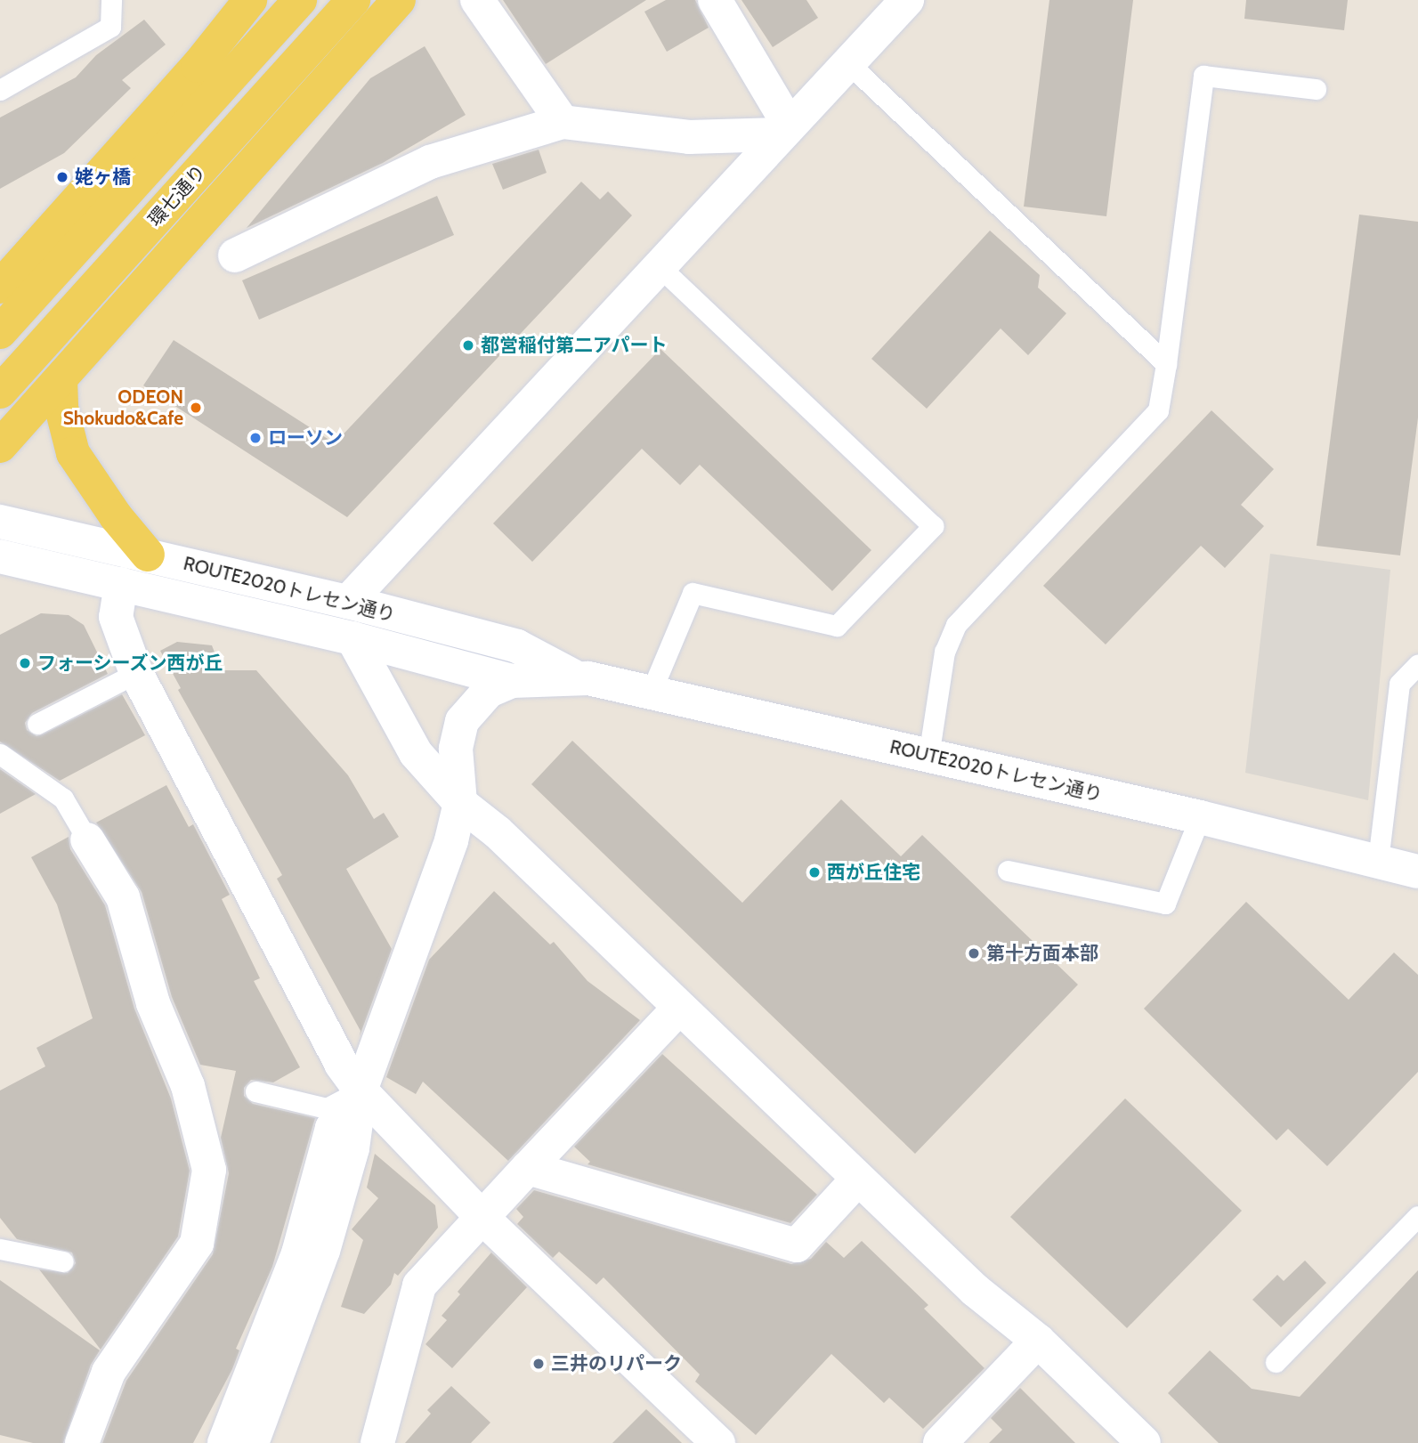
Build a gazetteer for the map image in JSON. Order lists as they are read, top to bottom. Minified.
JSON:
{"streets":{"main road":["環七通り"],"street":["ROUTE2020トレセン通り"]},"places":["姥ヶ橋","都営稲付第二アパート","ODEON Shokudo&Cafe","ローソン","フォーシーズン西が丘","西が丘住宅","第十方面本部","三井のリパーク"]}
